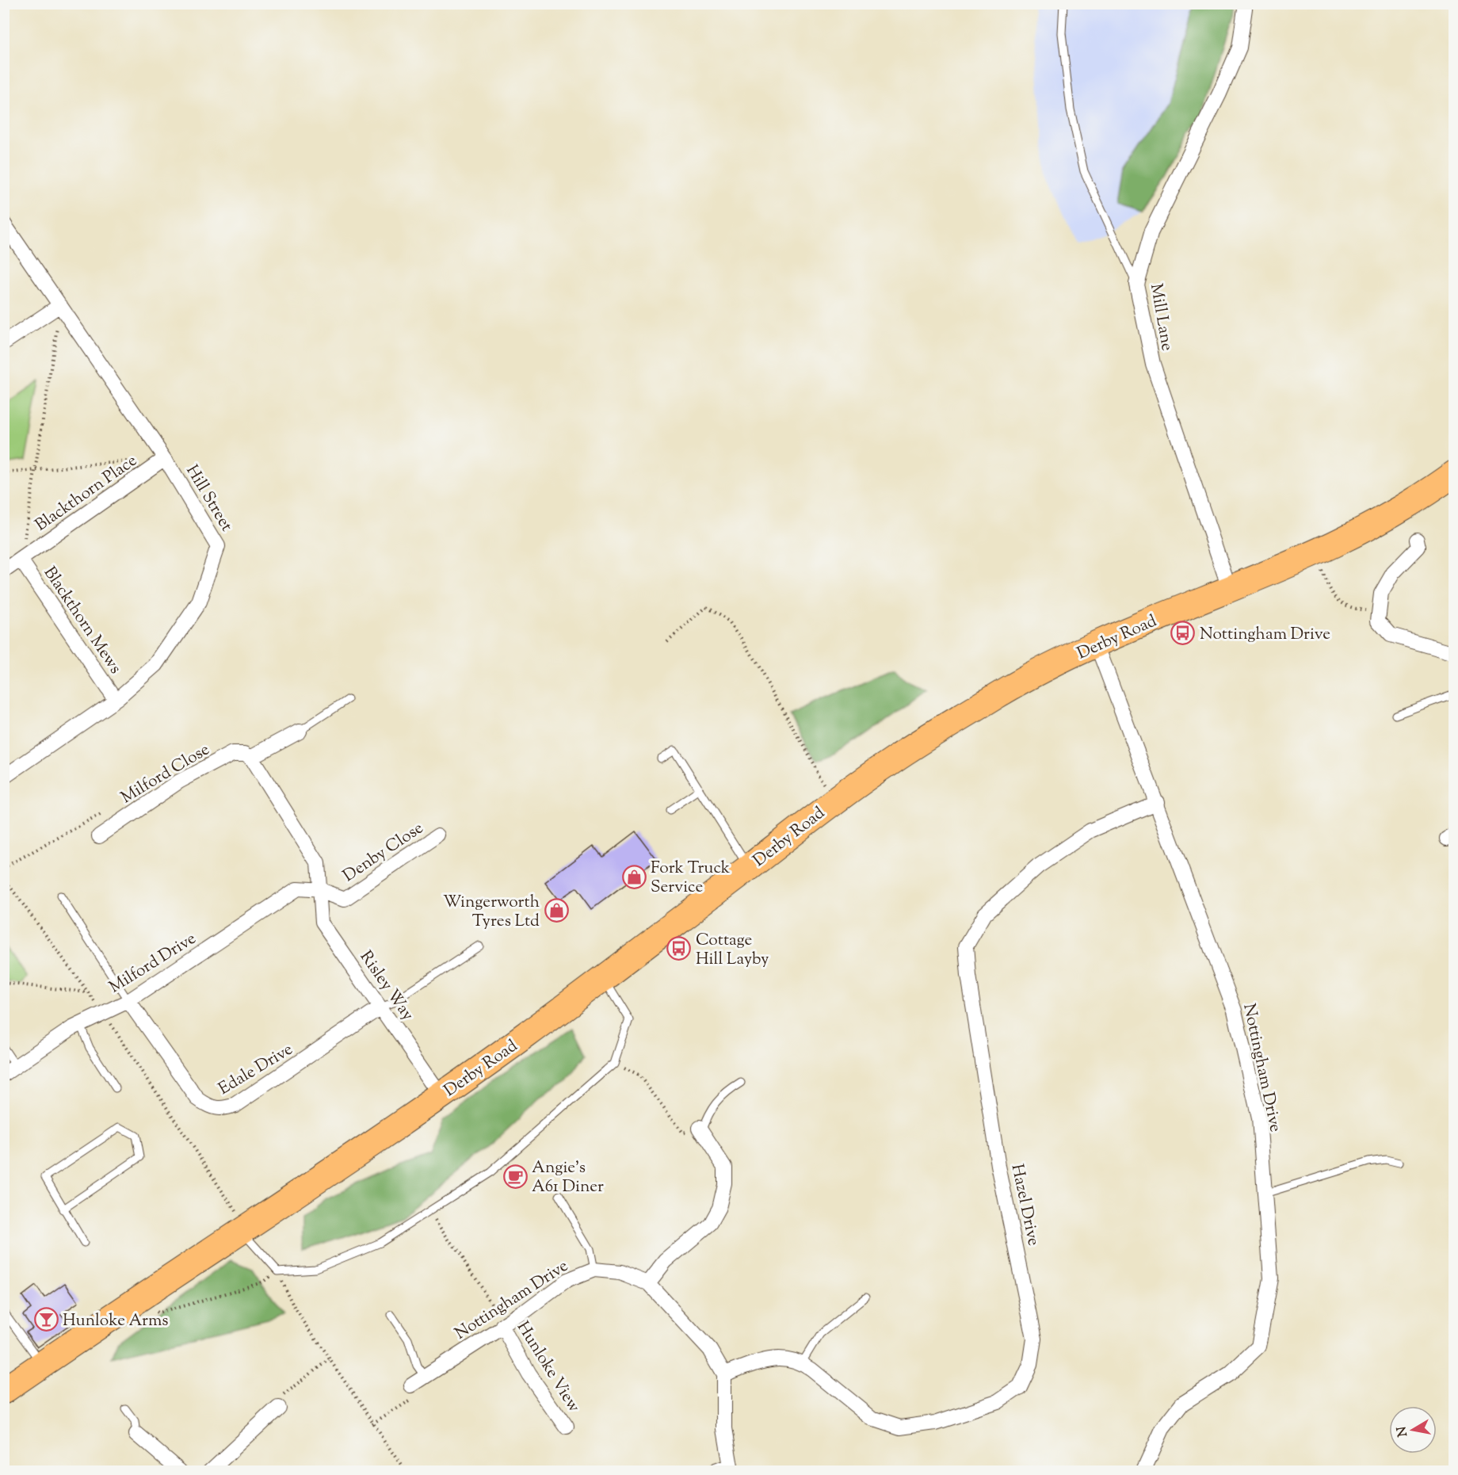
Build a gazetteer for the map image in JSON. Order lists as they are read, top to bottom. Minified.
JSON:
{"streets":{"highway":["Derby Road"],"street":["Mill Lane","Blackthorn Place","Hill Street","Blackthorn Mews","Milford Close","Denby Close","Milford Drive","Risley Way","Nottingham Drive","Edale Drive","Hazel Drive","Hunloke View"]},"crossings":[["Mill Lane","Derby Road"],["Blackthorn Place","Hill Street"],["Blackthorn Place","Blackthorn Mews"],["Hill Street","Blackthorn Mews"],["Derby Road","Risley Way"],["Derby Road","Nottingham Drive"],["Denby Close","Milford Drive"],["Denby Close","Risley Way"],["Milford Drive","Risley Way"],["Milford Drive","Edale Drive"],["Risley Way","Edale Drive"],["Nottingham Drive","Hazel Drive"],["Nottingham Drive","Hunloke View"]],"places":{"bus stop":["Nottingham Drive","Cottage Hill Layby"],"shop":["Fork Truck Service","Wingerworth Tyres Ltd"],"cafe":["Angie's A61 Diner"],"bar":["Hunloke Arms"]},"north":"left"}
